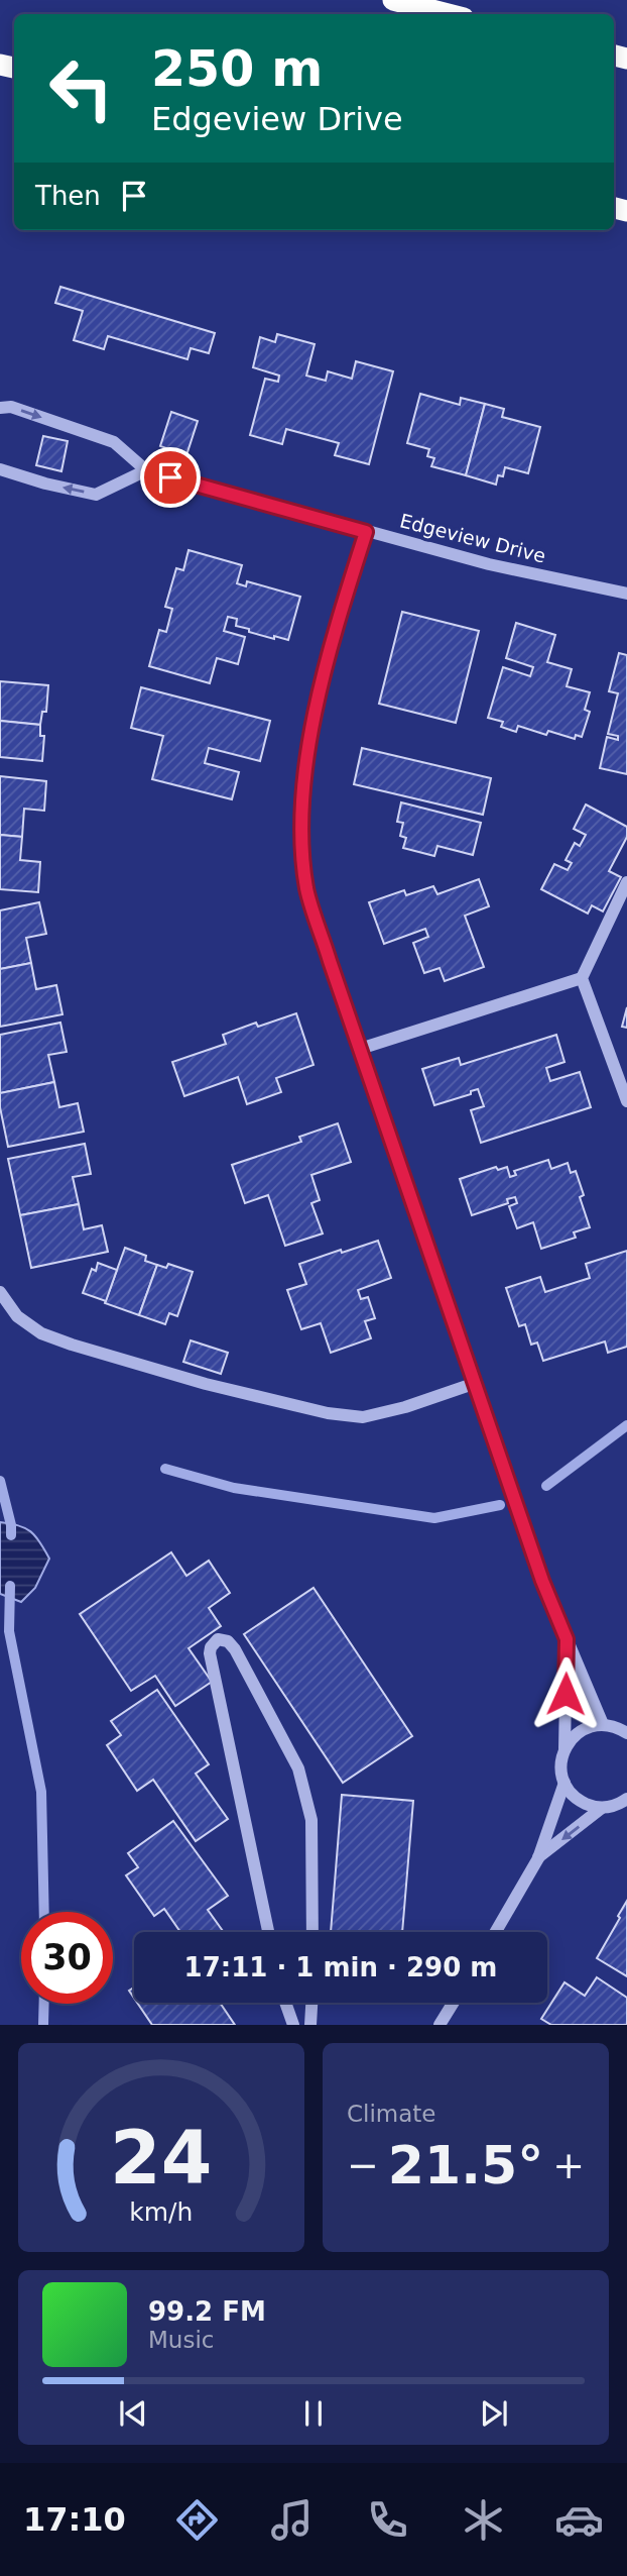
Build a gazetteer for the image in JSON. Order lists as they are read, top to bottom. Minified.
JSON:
{"streets":{"street":["Edgeview Drive"]},"page":{"turn":["250 m","Edgeview Drive"],"then":"Then","limit":"30","trip":"17:11 · 1 min · 290 m","tile":"Climate","heat":["−","21.5°","+"],"song":["99.2 FM","Music"],"tabs":"17:10","gauge":["24","km/h"]}}
